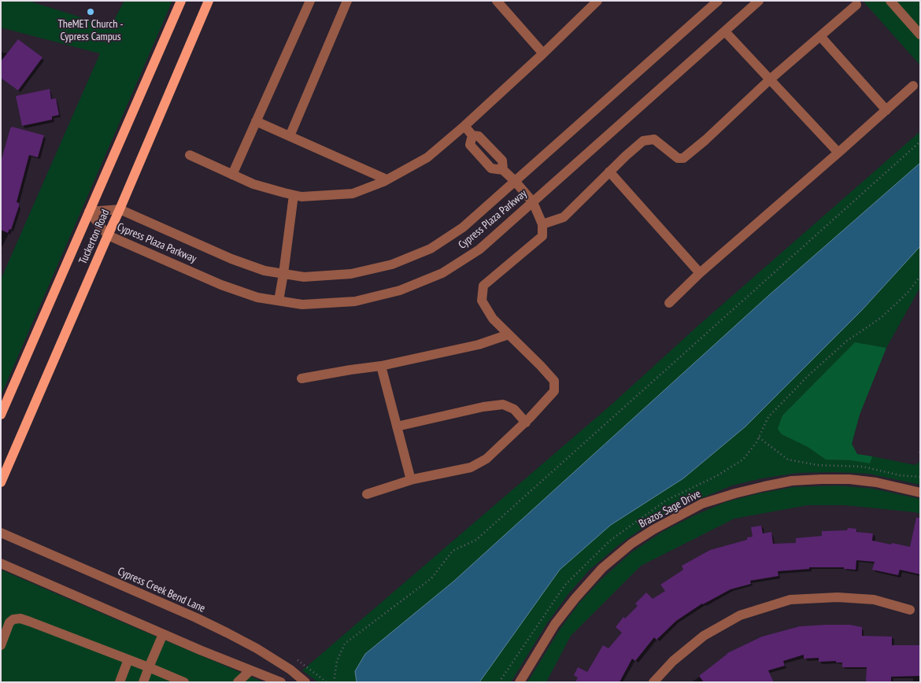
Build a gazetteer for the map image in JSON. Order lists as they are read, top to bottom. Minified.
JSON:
{"streets":{"main road":["Tuckerton Road"],"street":["Cypress Plaza Parkway","Brazos Sage Drive","Cypress Creek Bend Lane"]},"crossings":[["Cypress Plaza Parkway","Tuckerton Road"]],"places":["TheMET Church - Cypress Campus"]}
